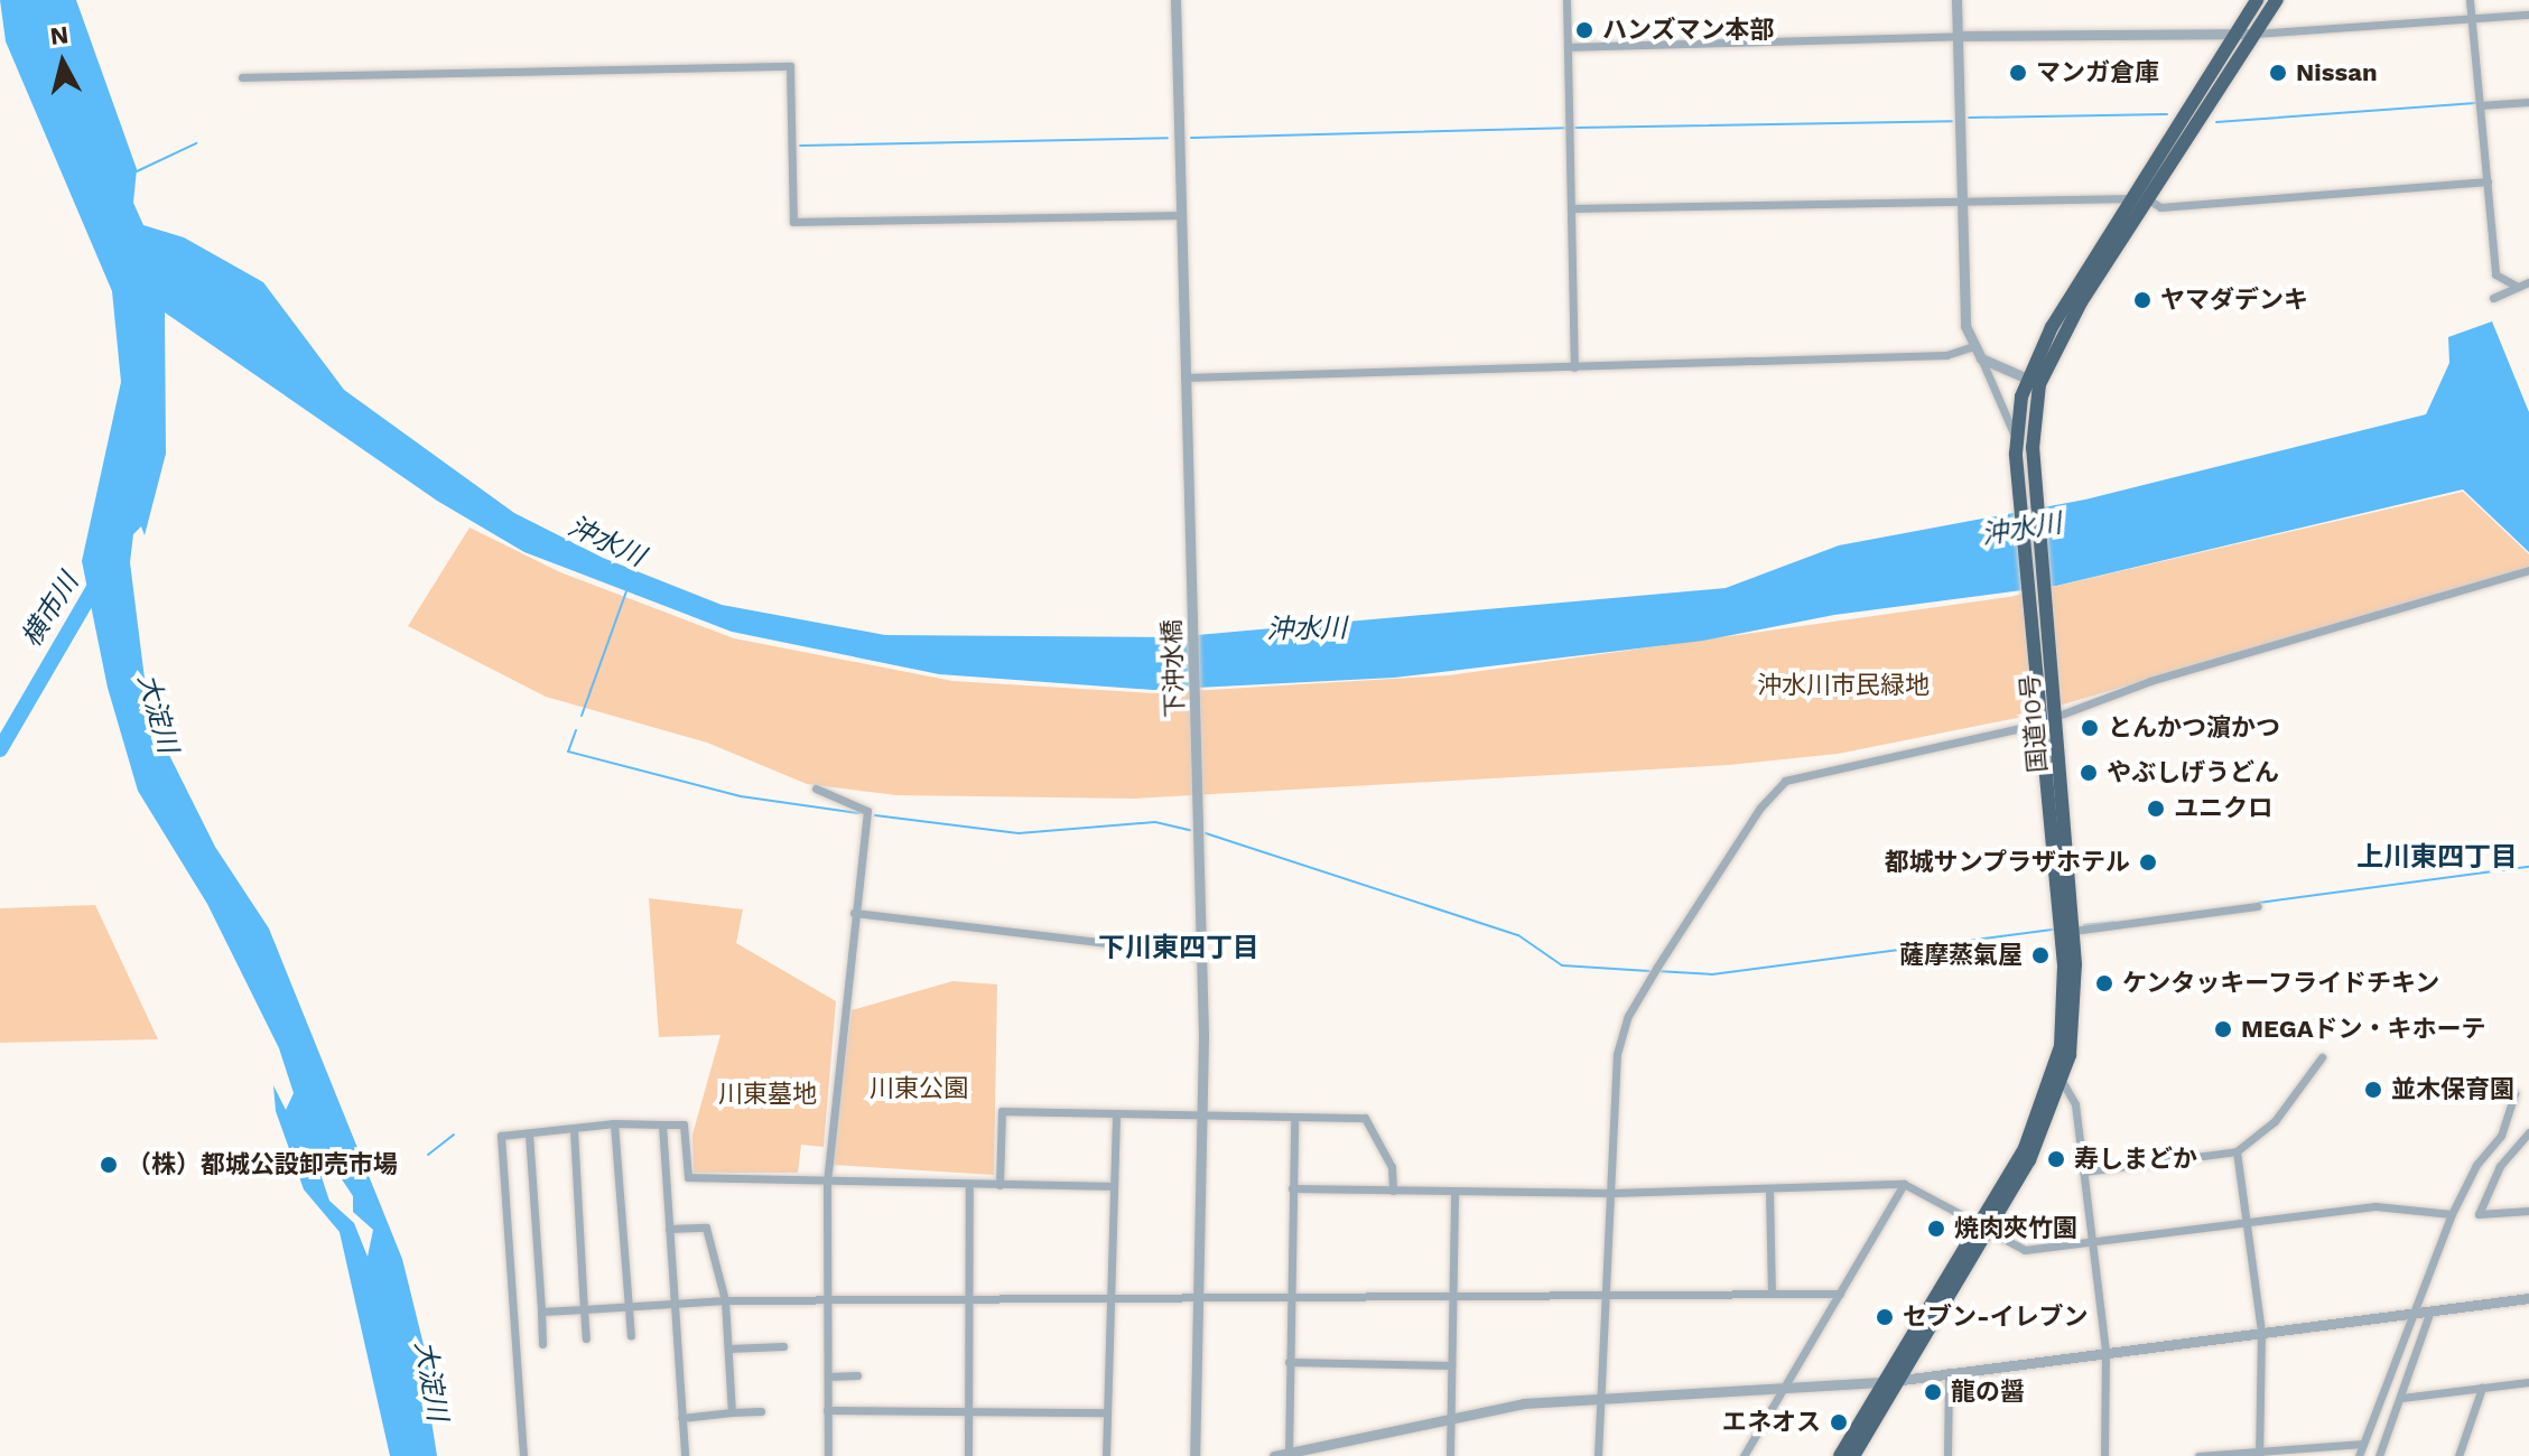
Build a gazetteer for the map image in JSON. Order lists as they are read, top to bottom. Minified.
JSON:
{"streets":{"highway":["国道10号"],"street":["下沖水橋"]},"districts":["上川東四丁目","下川東四丁目"],"water":["沖水川","横市川","大淀川"],"parks":["沖水川市民緑地","川東公園","川東墓地"],"places":["ハンズマン本部","マンガ倉庫","Nissan","ヤマダデンキ","とんかつ濵かつ","やぶしげうどん","ユニクロ","都城サンプラザホテル","薩摩蒸氣屋","ケンタッキーフライドチキン","MEGAドン・キホーテ","並木保育園","寿しまどか","（株）都城公設卸売市場","焼肉夾竹園","セブン-イレブン","龍の醤","エネオス"],"north":"top"}
